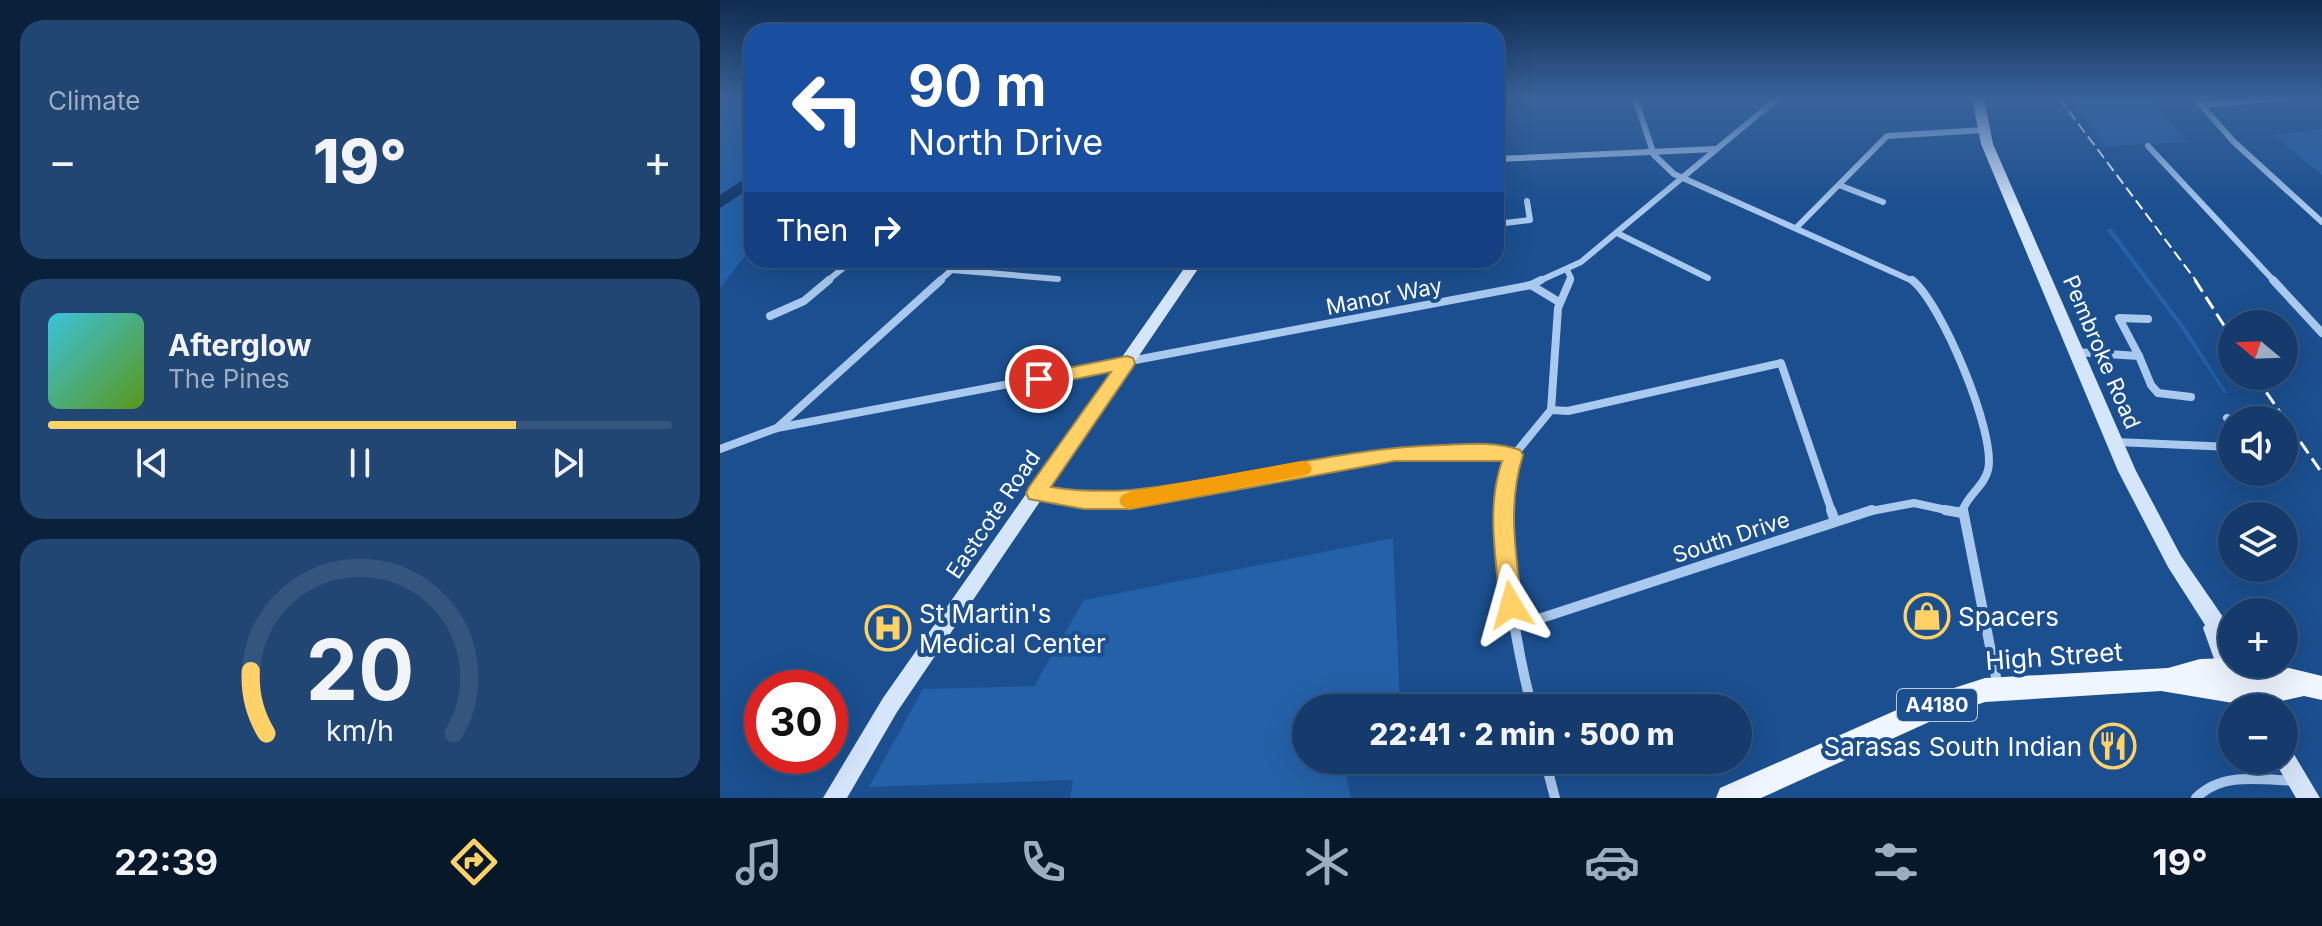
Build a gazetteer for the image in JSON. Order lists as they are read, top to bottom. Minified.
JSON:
{"streets":{"main road":["High Street","A4180"],"street":["Manor Way","Pembroke Road","Eastcote Road","South Drive"]},"crossings":[["Manor Way","Eastcote Road"],["Pembroke Road","High Street"],["Pembroke Road","A4180"],["High Street","A4180"]],"places":{"shop":["Spacers"],"hospital":["St Martin's Medical Center"],"restaurant":["Sarasas South Indian"]},"north":"left","page":{"tile":"Climate","turn":["90 m","North Drive"],"heat":["−","19°","+"],"then":"Then","map_buttons":["+","−"],"song":["Afterglow","The Pines"],"limit":"30","trip":"22:41 · 2 min · 500 m","tabs":["22:39","19°"],"gauge":["20","km/h"]}}
